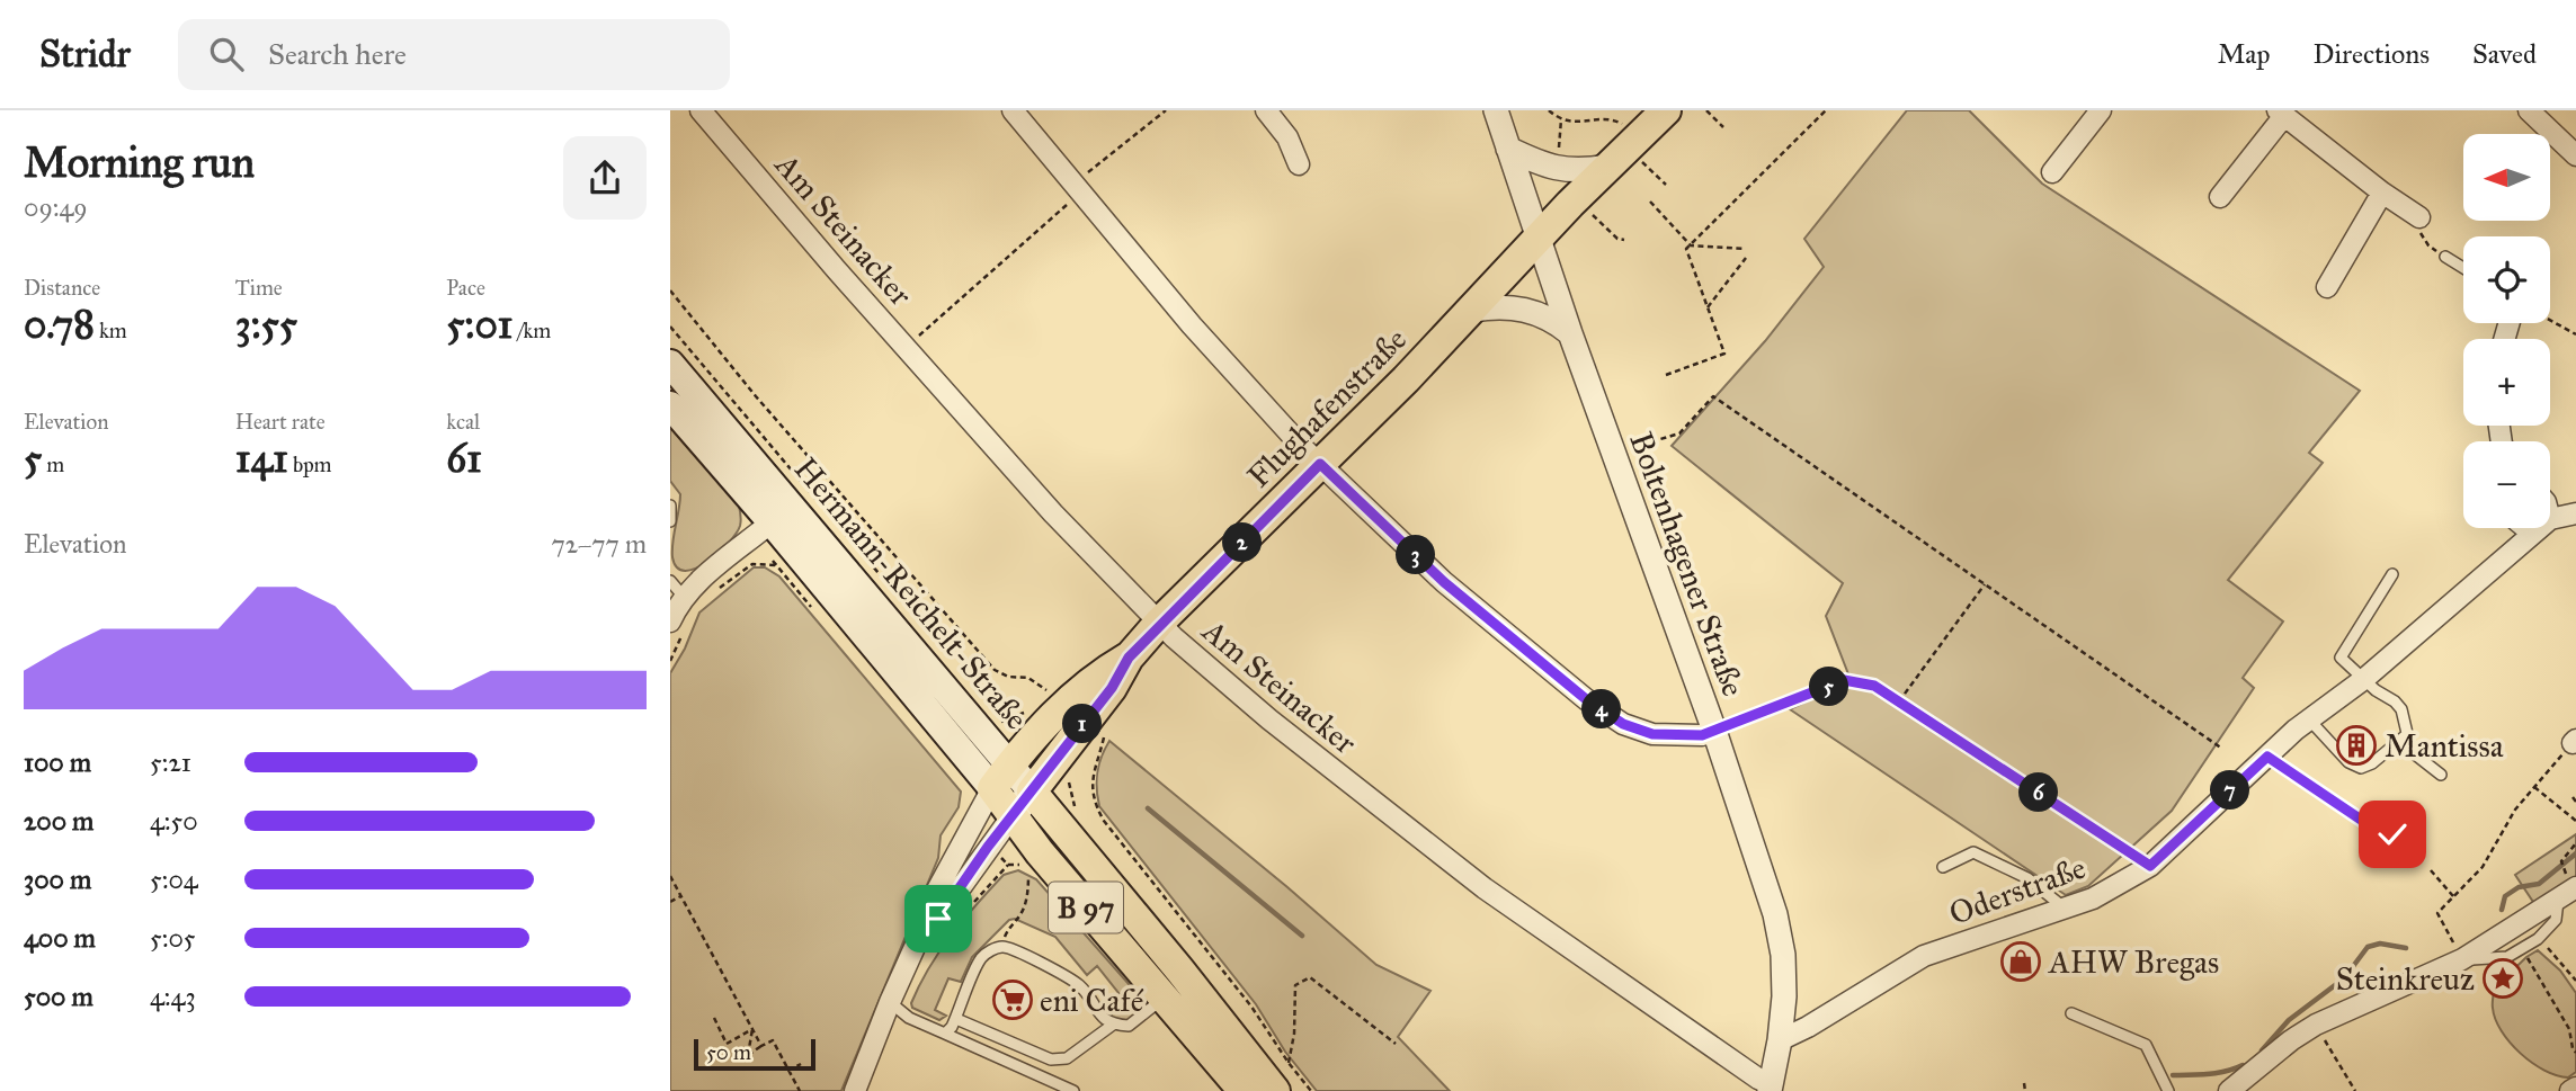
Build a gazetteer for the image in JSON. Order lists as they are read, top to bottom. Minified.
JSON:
{"streets":{"main road":["Flughafenstraße","Hermann-Reichelt-Straße","B 97"],"street":["Am Steinacker","Boltenhagener Straße","Oderstraße"]},"crossings":[["Am Steinacker","Flughafenstraße"],["Am Steinacker","Boltenhagener Straße"],["Flughafenstraße","Boltenhagener Straße"],["Flughafenstraße","Hermann-Reichelt-Straße"],["Boltenhagener Straße","Oderstraße"]],"places":{"building":["Mantissa"],"shop":["AHW Bregas"],"place":["Steinkreuz"],"supermarket":["eni Café"]},"scale_bar":"50 m","north":"left","page":{"header":"Stridr","search":"Search here","nav":["Map","Directions","Saved"],"heading":["Morning run","09:49"],"map_buttons":["+","−"],"stats":[["Distance","0.78 km"],["Time","3:55"],["Pace","5:01 /km"],["Elevation","5 m"],["Heart rate","141 bpm"],["kcal","61"]],"chart":["Elevation","72–77 m"],"pins":["2","3","5","4","1","7","6"],"list":[{"name":"100 m","note":"5:21"},{"name":"200 m","note":"4:50"},{"name":"300 m","note":"5:04"},{"name":"400 m","note":"5:05"},{"name":"500 m","note":"4:43"}],"scale":"50 m"}}
